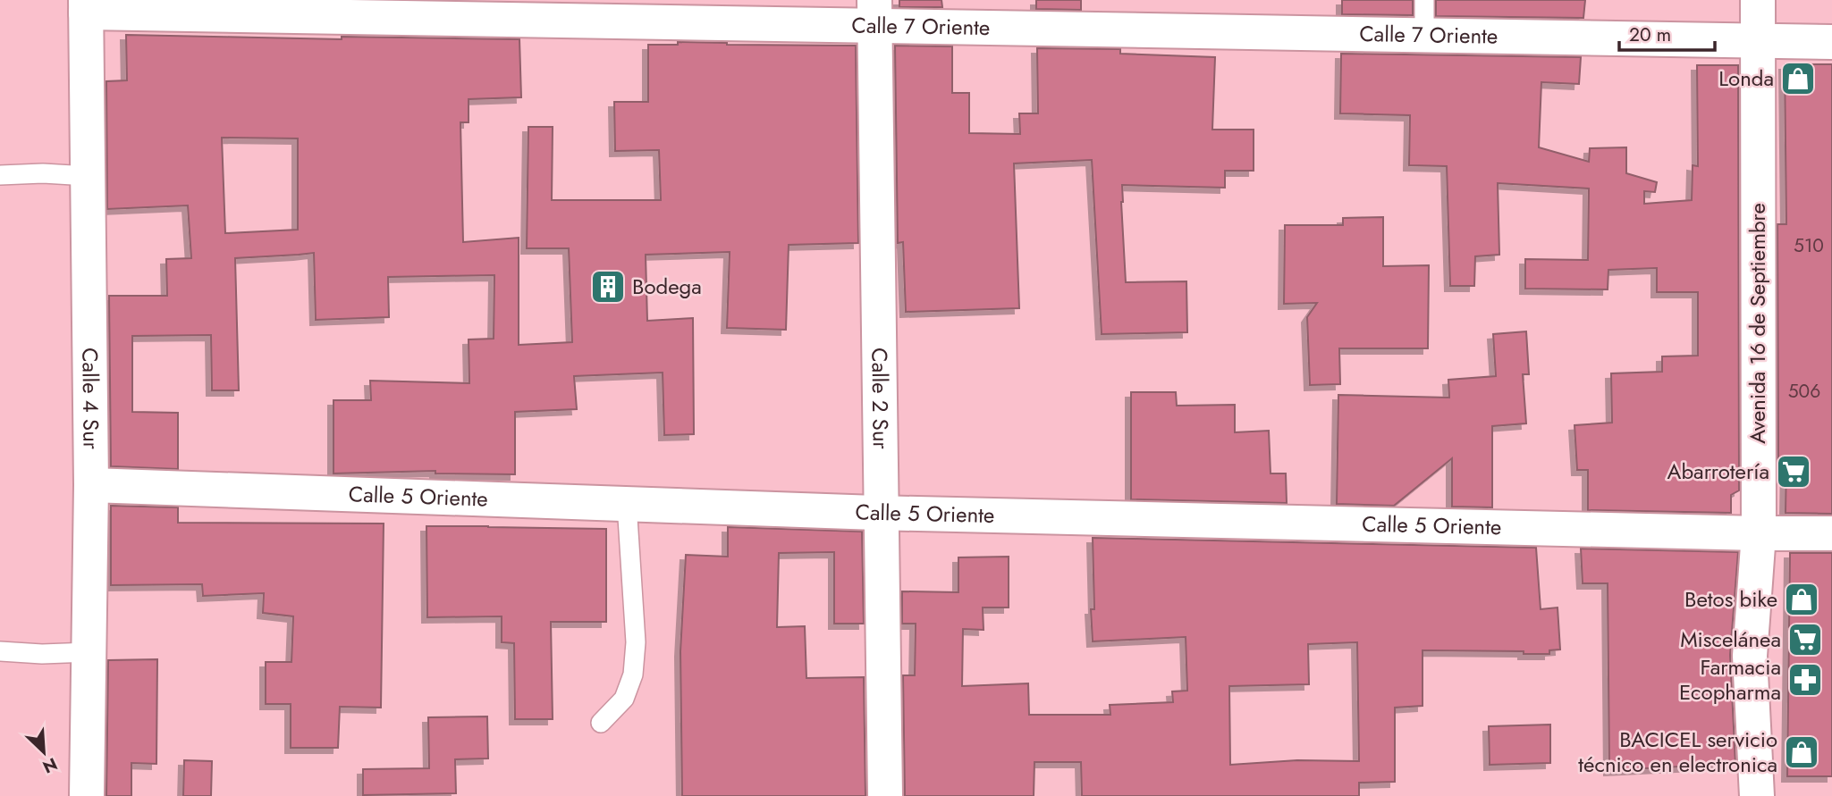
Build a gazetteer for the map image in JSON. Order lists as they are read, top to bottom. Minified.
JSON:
{"streets":{"street":["Calle 7 Oriente","Avenida 16 de Septiembre","Calle 4 Sur","Calle 2 Sur","Calle 5 Oriente"]},"crossings":[["Calle 7 Oriente","Avenida 16 de Septiembre"],["Calle 7 Oriente","Calle 4 Sur"],["Calle 7 Oriente","Calle 2 Sur"],["Avenida 16 de Septiembre","Calle 5 Oriente"],["Calle 4 Sur","Calle 5 Oriente"],["Calle 2 Sur","Calle 5 Oriente"]],"places":{"shop":["Londa","Betos bike","BACICEL servicio técnico en electronica"],"building":["Bodega"],"supermarket":["Abarrotería","Miscelánea"],"pharmacy":["Farmacia Ecopharma"]},"house_numbers":["510","506"],"scale_bar":"20 m","north":"bottom right"}
